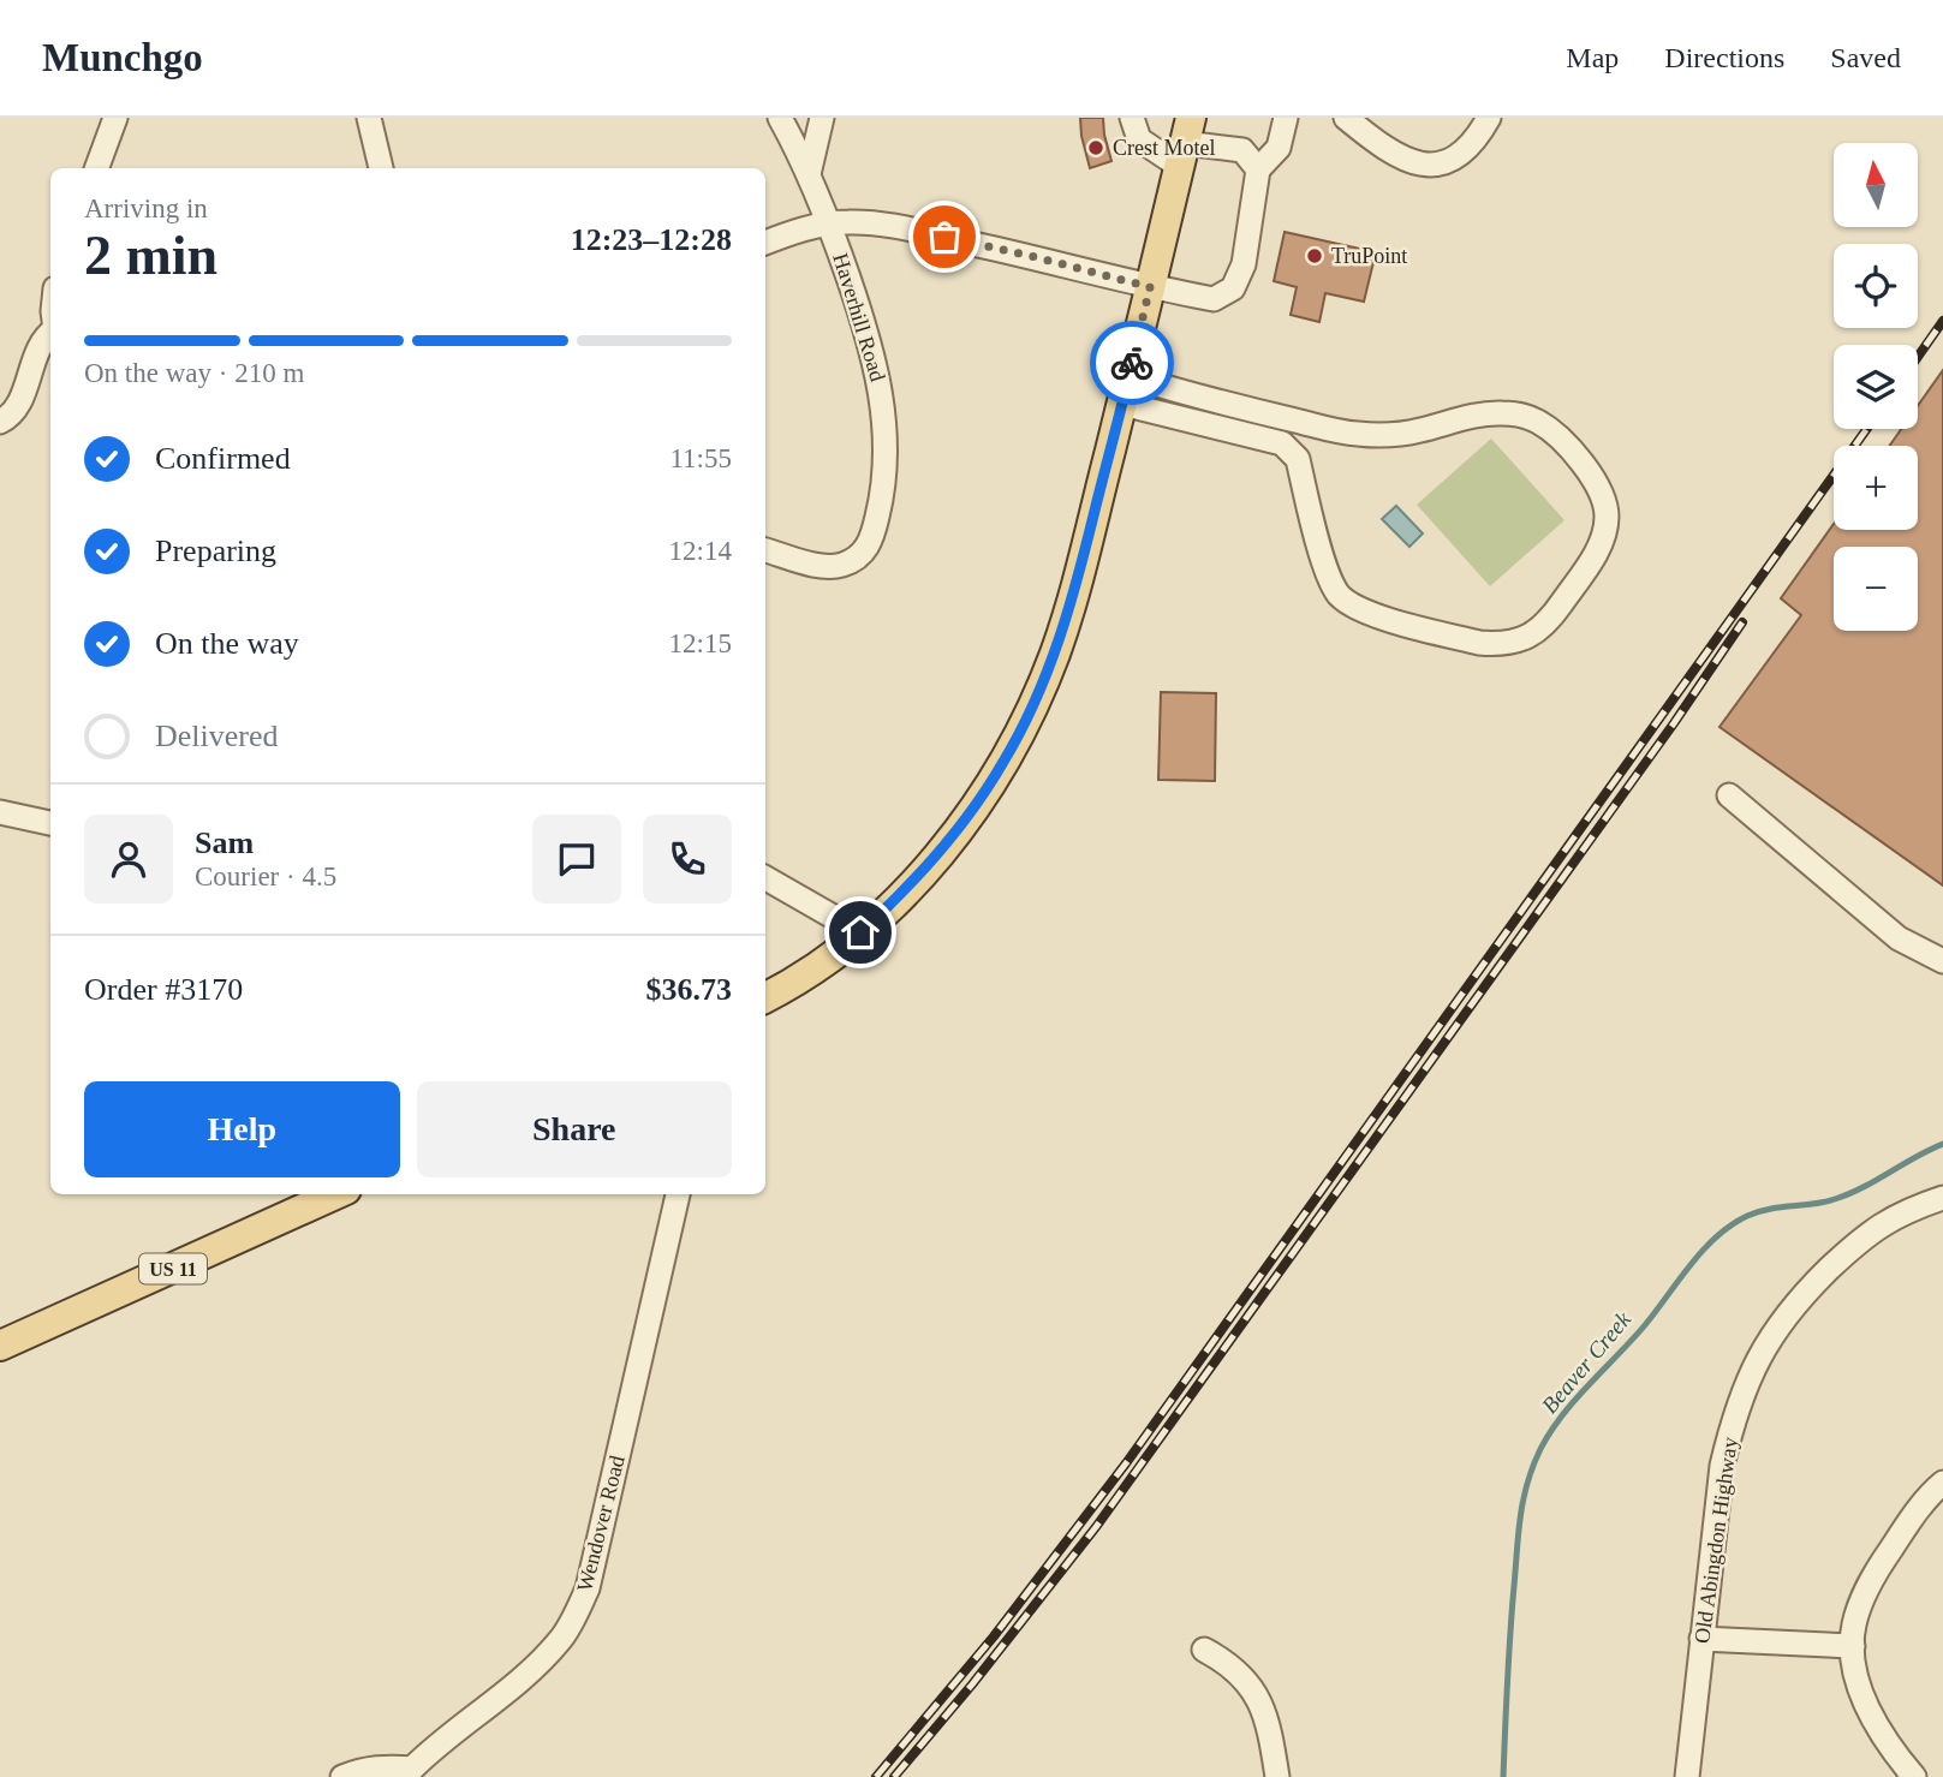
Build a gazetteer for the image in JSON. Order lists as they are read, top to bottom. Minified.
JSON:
{"streets":{"main road":["US 11"],"street":["Haverhill Road","Wendover Road","Old Abingdon Highway"]},"water":["Beaver Creek"],"places":["Crest Motel","TruPoint"],"north":"top","page":{"header":"Munchgo","nav":["Map","Directions","Saved"],"map_buttons":["+","−"],"heading":["2 min","Arriving in","12:23–12:28"],"panel":["Sam","Courier · 4.5","Order #3170","$36.73"],"bar":"On the way · 210 m","list":[["Confirmed","11:55"],["Preparing","12:14"],["On the way","12:15"],"Delivered"],"buttons":["Help","Share"]}}
